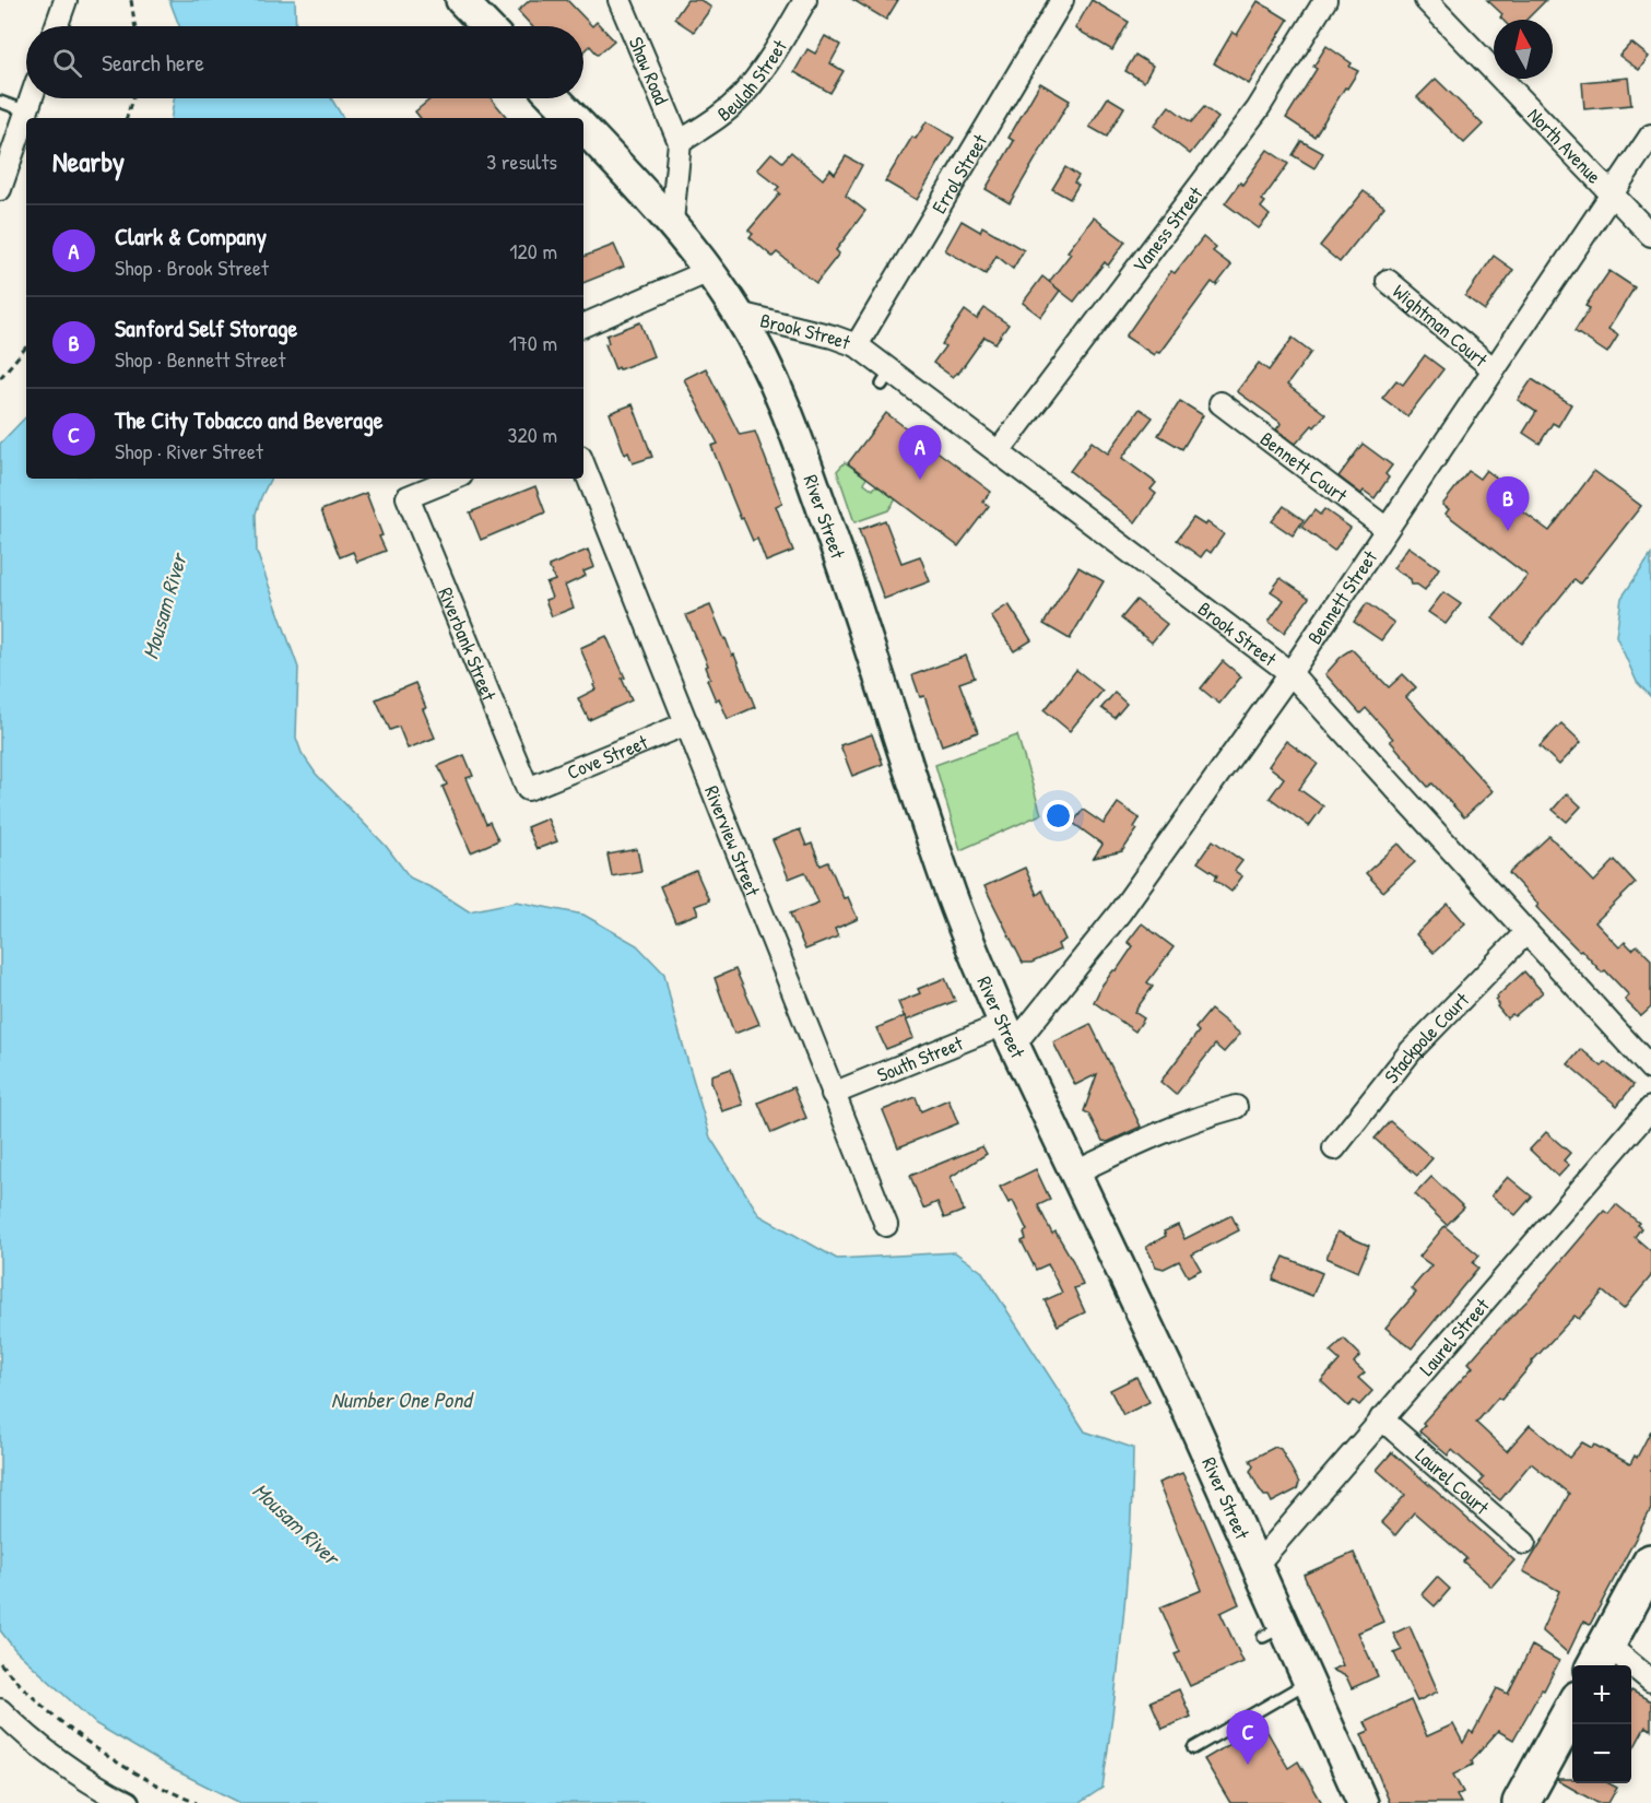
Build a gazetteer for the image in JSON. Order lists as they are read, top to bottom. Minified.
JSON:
{"streets":{"street":["Shaw Road","Beulah Street","North Avenue","Errol Street","Vaness Street","Wightman Court","Brook Street","Bennett Court","River Street","Bennett Street","Riverbank Street","Cove Street","Riverview Street","Stackpole Court","South Street","Laurel Street","Laurel Court"]},"crossings":[["Shaw Road","Beulah Street"],["North Avenue","Bennett Street"],["Errol Street","Brook Street"],["Vaness Street","Brook Street"],["Wightman Court","Bennett Street"],["Brook Street","River Street"],["Brook Street","Bennett Street"],["Brook Street","Stackpole Court"],["Bennett Court","Bennett Street"],["River Street","Bennett Street"],["River Street","South Street"],["River Street","Laurel Street"],["Bennett Street","South Street"],["Riverbank Street","Cove Street"],["Cove Street","Riverview Street"],["Riverview Street","South Street"],["Laurel Street","Laurel Court"]],"water":["Mousam River","Number One Pond"],"north":"top","page":{"search":"Search here","heading":["Nearby","3 results"],"list":[{"mark":"A","name":"Clark & Company","note":"Shop · Brook Street","value":"120 m"},{"mark":"B","name":"Sanford Self Storage","note":"Shop · Bennett Street","value":"170 m"},{"mark":"C","name":"The City Tobacco and Beverage","note":"Shop · River Street","value":"320 m"}],"pins":["A","B","C"],"map_buttons":["+","−"]}}
